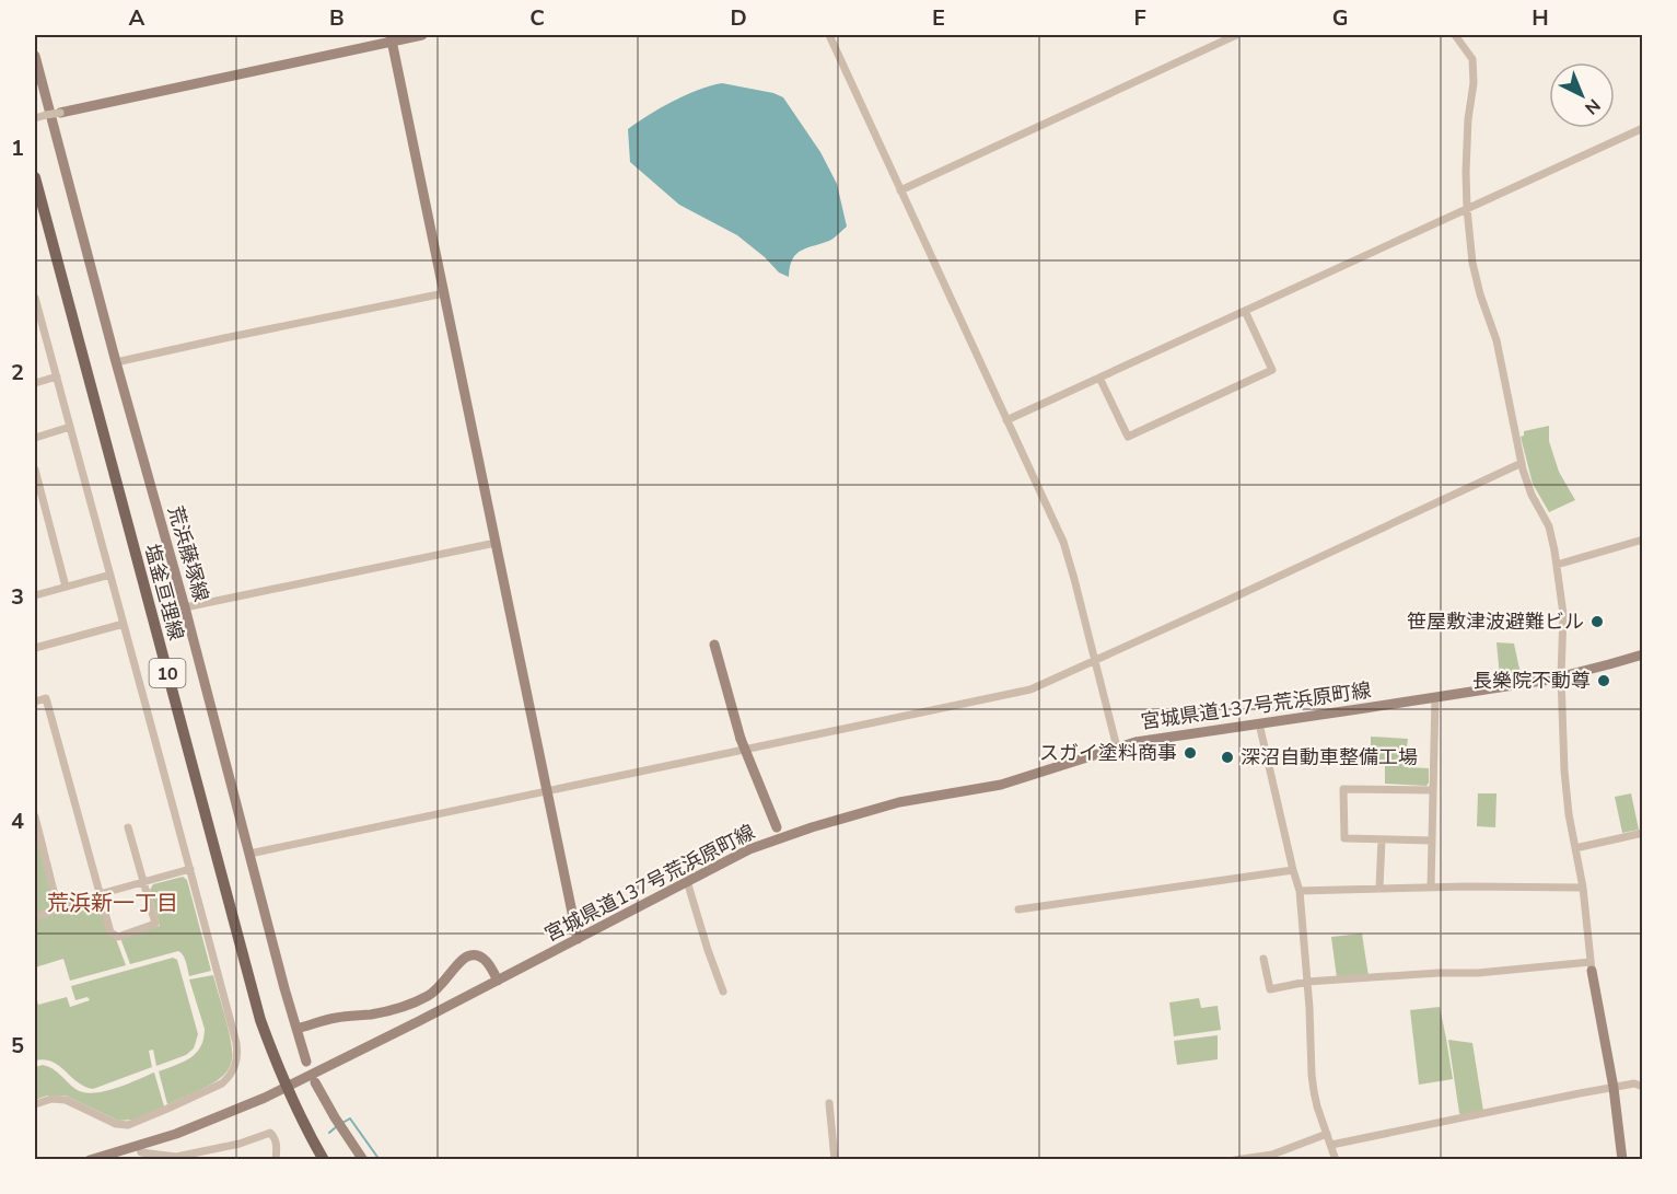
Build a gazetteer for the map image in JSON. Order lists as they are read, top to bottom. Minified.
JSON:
{"streets":{"main road":["塩釜亘理線","10"],"street":["荒浜藤塚線","宮城県道137号荒浜原町線"]},"crossings":[["塩釜亘理線","宮城県道137号荒浜原町線"]],"districts":["荒浜新一丁目"],"places":["笹屋敷津波避難ビル","長樂院不動尊","スガイ塗料商事","深沼自動車整備工場"],"north":"bottom right","grid":{"columns":["A","B","C","D","E","F","G","H"],"rows":["1","2","3","4","5"]}}
